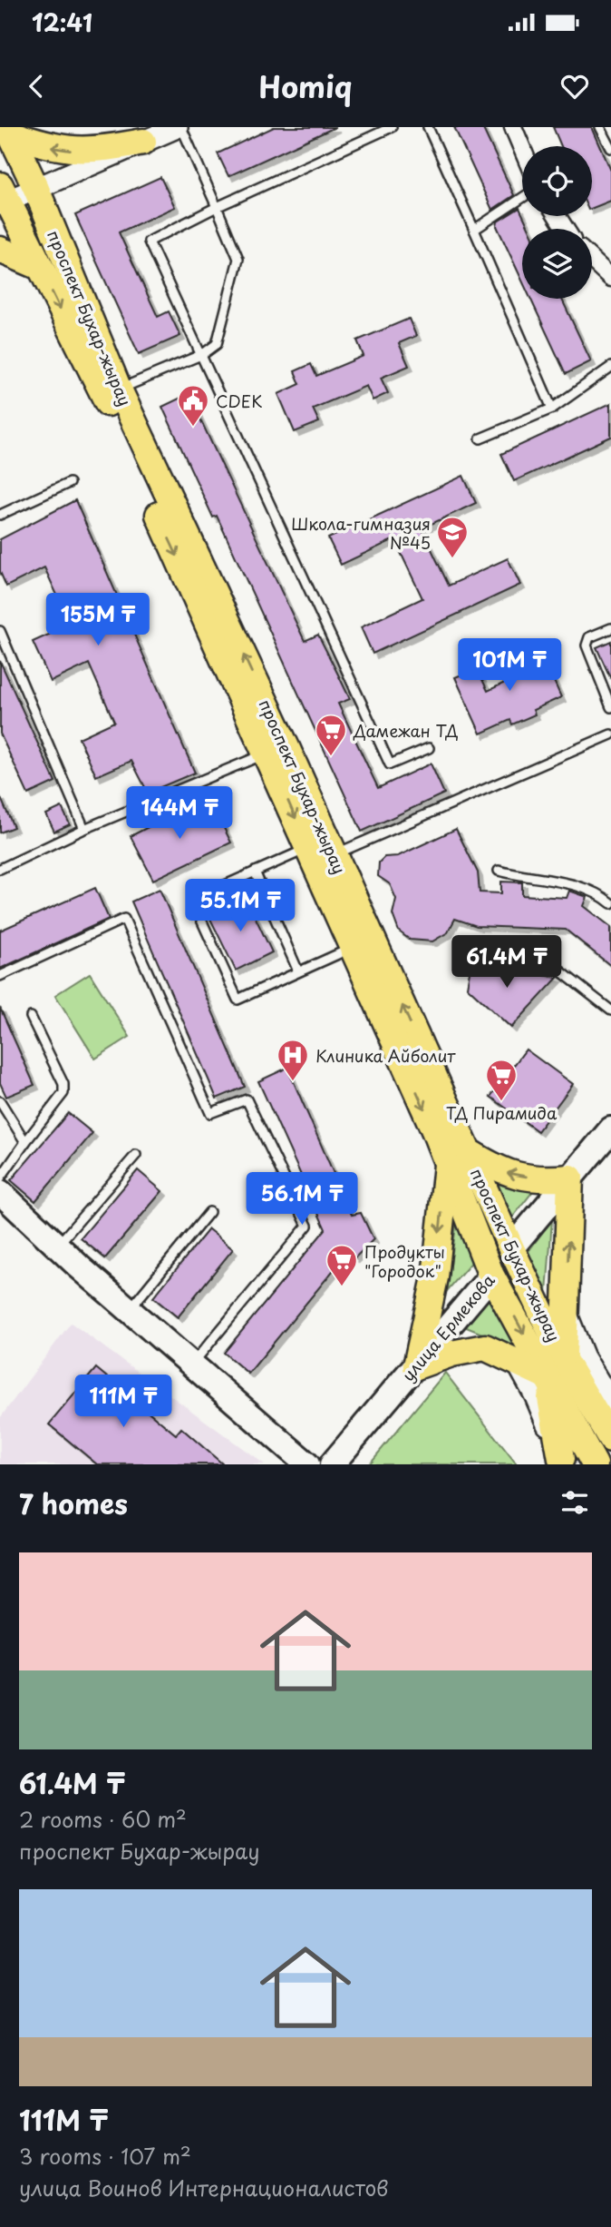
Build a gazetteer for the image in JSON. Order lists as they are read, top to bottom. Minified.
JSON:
{"streets":{"main road":["проспект Бухар-жырау","улица Ермекова"]},"crossings":[["проспект Бухар-жырау","улица Ермекова"]],"places":{"public building":["CDEK"],"school or university":["Школа-гимназия №45"],"supermarket":["Дамежан ТД","ТД Пирамида","Продукты \"Городок\""],"hospital":["Клиника Айболит"]},"page":{"status":"12:41","header":"Homiq","price":["155M ₸","101M ₸","144M ₸","55.1M ₸","61.4M ₸","56.1M ₸","111M ₸"],"heading":"7 homes","list":[{"name":"61.4M ₸","note":"2 rooms · 60 m² · проспект Бухар-жырау"},{"name":"111M ₸","note":"3 rooms · 107 m² · улица Воинов Интернационалистов"}]}}
